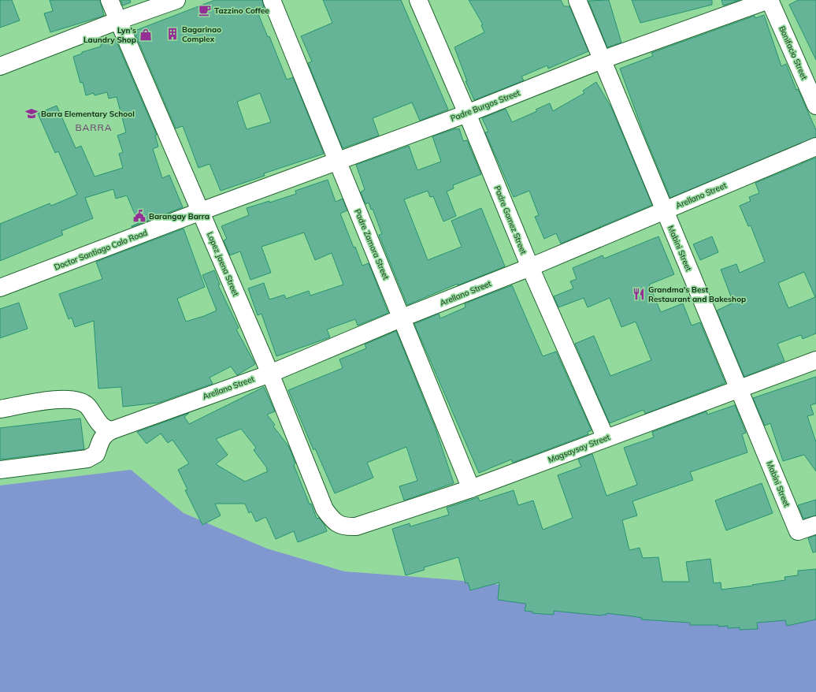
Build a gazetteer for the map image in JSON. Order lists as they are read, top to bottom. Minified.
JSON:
{"streets":{"street":["Bonifacio Street","Padre Burgos Street","Arellano Street","Padre Gomez Street","Padre Zamora Street","Mabini Street","Doctor Santiago Calo Road","Lopez Jaena Street","Magsaysay Street"]},"crossings":[["Bonifacio Street","Padre Burgos Street"],["Padre Burgos Street","Padre Gomez Street"],["Padre Burgos Street","Padre Zamora Street"],["Padre Burgos Street","Mabini Street"],["Padre Burgos Street","Doctor Santiago Calo Road"],["Padre Burgos Street","Lopez Jaena Street"],["Arellano Street","Padre Gomez Street"],["Arellano Street","Padre Zamora Street"],["Arellano Street","Mabini Street"],["Arellano Street","Lopez Jaena Street"],["Padre Gomez Street","Magsaysay Street"],["Padre Zamora Street","Magsaysay Street"],["Mabini Street","Magsaysay Street"],["Doctor Santiago Calo Road","Lopez Jaena Street"],["Lopez Jaena Street","Magsaysay Street"]],"districts":["BARRA"],"places":{"cafe":["Tazzino Coffee"],"building":["Bagarinao Complex"],"shop":["Lyn's Laundry Shop"],"school or university":["Barra Elementary School"],"public building":["Barangay Barra"],"restaurant":["Grandma's Best Restaurant and Bakeshop"]}}
